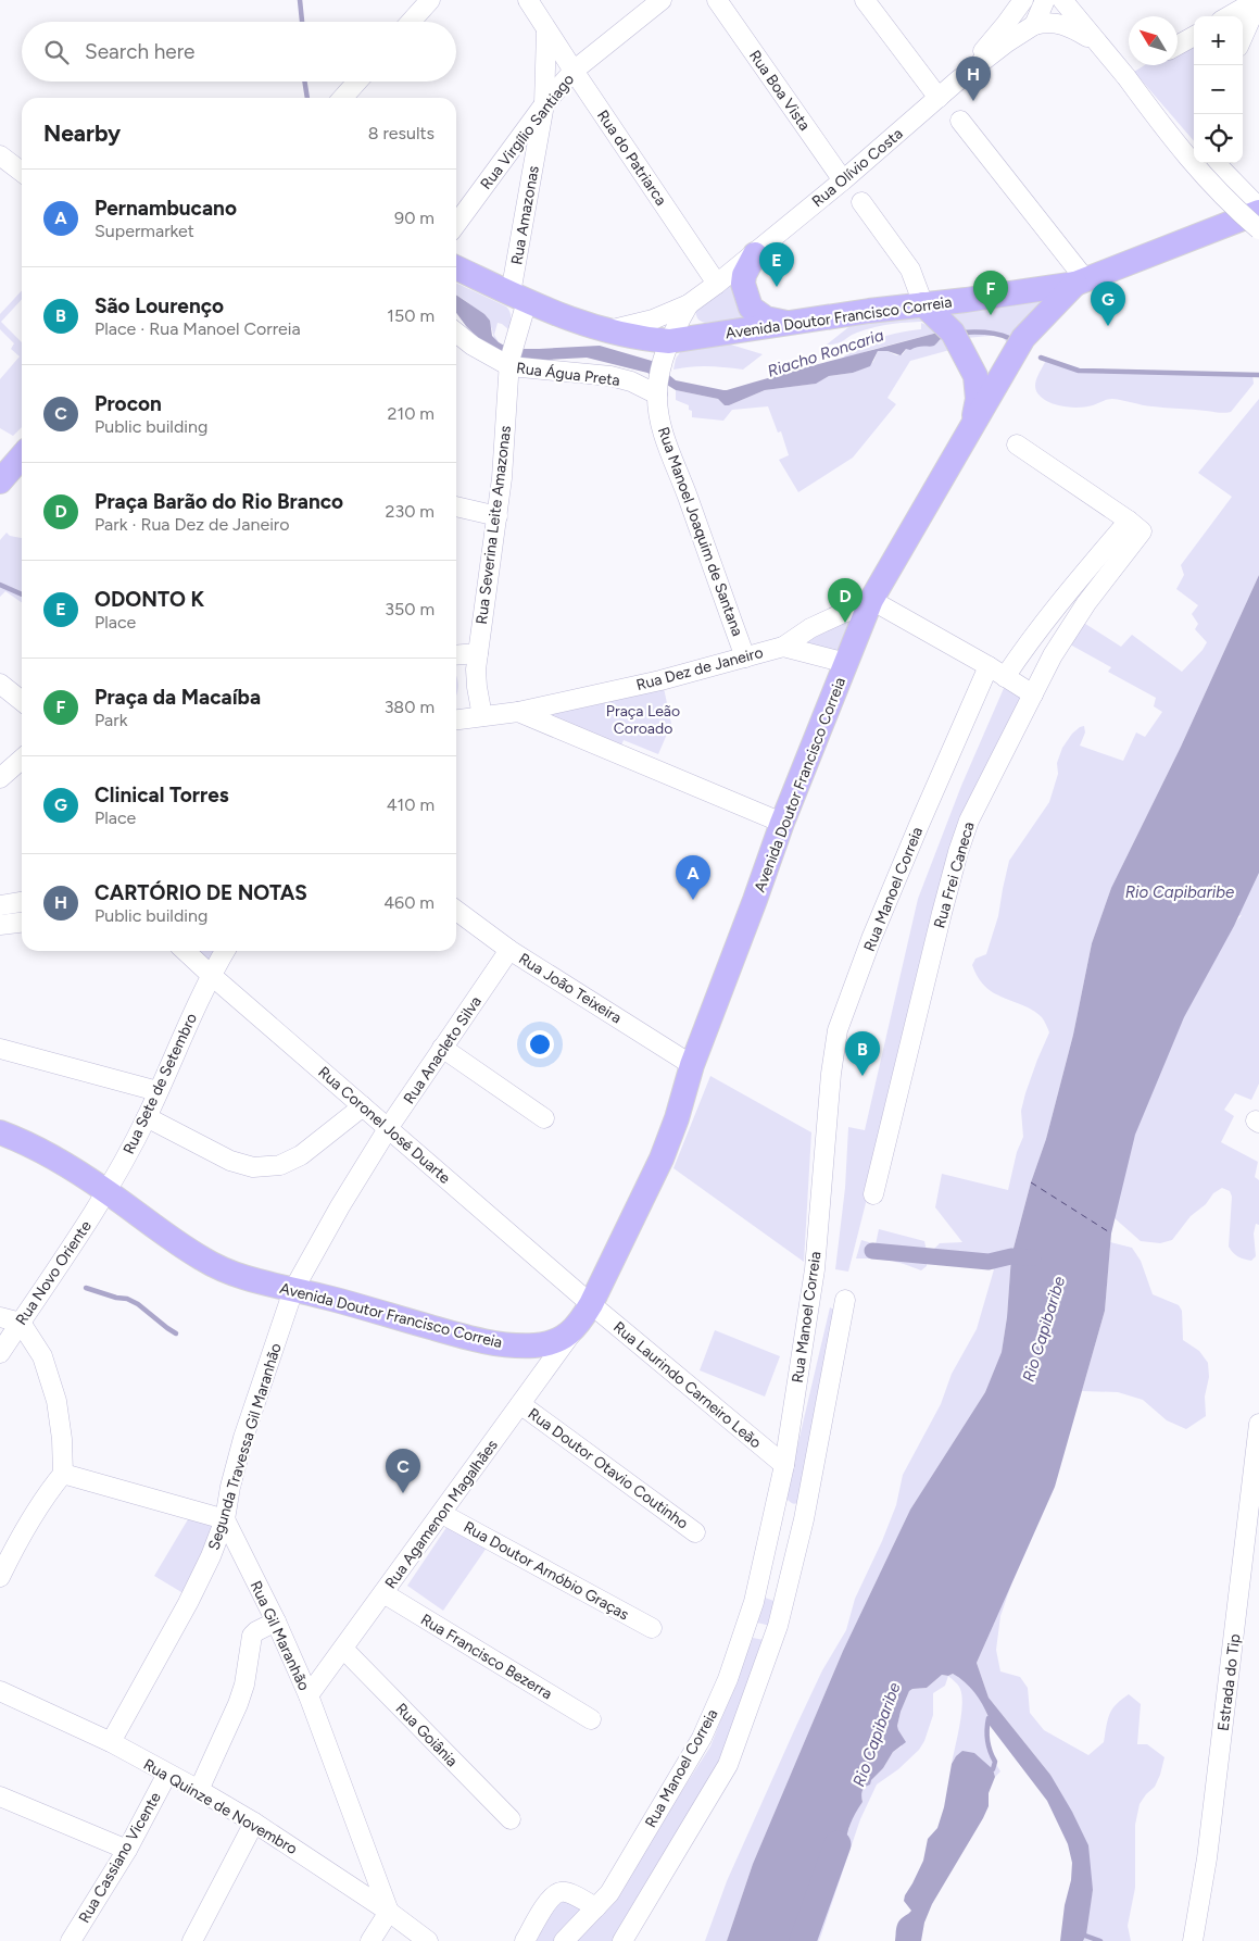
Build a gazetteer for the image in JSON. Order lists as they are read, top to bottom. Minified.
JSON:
{"streets":{"main road":["Avenida Doutor Francisco Correia"],"street":["Rua Boa Vista","Rua Virgílio Santiago","Rua do Patriarca","Rua Olívio Costa","Rua Amazonas","Rua Água Preta","Rua Severina Leite Amazonas","Rua Manoel Joaquim de Santana","Rua Dez de Janeiro","Rua Frei Caneca","Rua Manoel Correia","Rua João Teixeira","Rua Anacleto Silva","Rua Sete de Setembro","Rua Coronel José Duarte","Rua Novo Oriente","Rua Laurindo Carneiro Leão","Segunda Travessa Gil Maranhão","Rua Doutor Otavio Coutinho","Rua Agamenon Magalhães","Rua Doutor Arnóbio Graças","Rua Gil Maranhão","Rua Francisco Bezerra","Estrada do Tip","Rua Goiânia","Rua Quinze de Novembro","Rua Cassiano Vicente"]},"crossings":[["Rua Boa Vista","Rua Olívio Costa"],["Rua Virgílio Santiago","Rua do Patriarca"],["Rua Virgílio Santiago","Rua Amazonas"],["Rua do Patriarca","Rua Olívio Costa"],["Rua Amazonas","Avenida Doutor Francisco Correia"],["Rua Amazonas","Rua Severina Leite Amazonas"],["Avenida Doutor Francisco Correia","Rua Severina Leite Amazonas"],["Avenida Doutor Francisco Correia","Rua Manoel Joaquim de Santana"],["Avenida Doutor Francisco Correia","Rua Dez de Janeiro"],["Avenida Doutor Francisco Correia","Rua João Teixeira"],["Avenida Doutor Francisco Correia","Rua Anacleto Silva"],["Avenida Doutor Francisco Correia","Rua Sete de Setembro"],["Avenida Doutor Francisco Correia","Rua Coronel José Duarte"],["Avenida Doutor Francisco Correia","Rua Novo Oriente"],["Avenida Doutor Francisco Correia","Rua Laurindo Carneiro Leão"],["Avenida Doutor Francisco Correia","Segunda Travessa Gil Maranhão"],["Avenida Doutor Francisco Correia","Rua Agamenon Magalhães"],["Rua Água Preta","Rua Severina Leite Amazonas"],["Rua Água Preta","Rua Manoel Joaquim de Santana"],["Rua Severina Leite Amazonas","Rua Dez de Janeiro"],["Rua Manoel Joaquim de Santana","Rua Dez de Janeiro"],["Rua Manoel Correia","Rua Laurindo Carneiro Leão"],["Rua João Teixeira","Rua Anacleto Silva"],["Rua Anacleto Silva","Rua Coronel José Duarte"],["Rua Anacleto Silva","Segunda Travessa Gil Maranhão"],["Rua Sete de Setembro","Rua Coronel José Duarte"],["Rua Sete de Setembro","Rua Novo Oriente"],["Rua Coronel José Duarte","Rua Laurindo Carneiro Leão"],["Segunda Travessa Gil Maranhão","Rua Gil Maranhão"],["Segunda Travessa Gil Maranhão","Rua Quinze de Novembro"],["Rua Doutor Otavio Coutinho","Rua Agamenon Magalhães"],["Rua Agamenon Magalhães","Rua Doutor Arnóbio Graças"],["Rua Agamenon Magalhães","Rua Gil Maranhão"],["Rua Agamenon Magalhães","Rua Francisco Bezerra"],["Rua Agamenon Magalhães","Rua Goiânia"],["Rua Gil Maranhão","Rua Quinze de Novembro"],["Rua Quinze de Novembro","Rua Cassiano Vicente"]],"water":["Riacho Roncaria","Rio Capibaribe"],"parks":["Praça Leão Coroado"],"north":"top left","page":{"map_buttons":["+","−"],"search":"Search here","pins":["H","E","F","G","D","A","B","C"],"heading":["Nearby","8 results"],"list":[{"mark":"A","name":"Pernambucano","note":"Supermarket","value":"90 m"},{"mark":"B","name":"São Lourenço","note":"Place · Rua Manoel Correia","value":"150 m"},{"mark":"C","name":"Procon","note":"Public building","value":"210 m"},{"mark":"D","name":"Praça Barão do Rio Branco","note":"Park · Rua Dez de Janeiro","value":"230 m"},{"mark":"E","name":"ODONTO K","note":"Place","value":"350 m"},{"mark":"F","name":"Praça da Macaíba","note":"Park","value":"380 m"},{"mark":"G","name":"Clinical Torres","note":"Place","value":"410 m"},{"mark":"H","name":"CARTÓRIO DE NOTAS","note":"Public building","value":"460 m"}]}}
